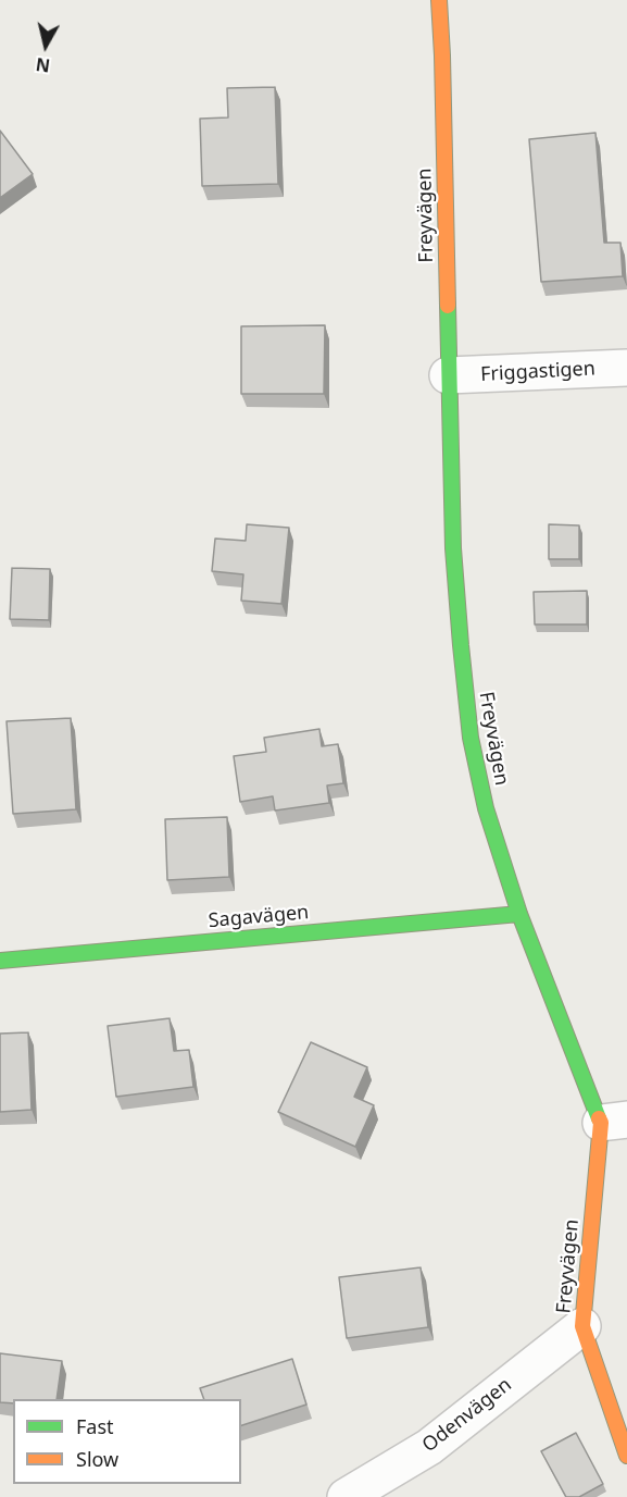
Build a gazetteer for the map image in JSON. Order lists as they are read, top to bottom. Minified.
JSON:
{"streets":{"street":["Freyvägen","Friggastigen","Sagavägen","Odenvägen"]},"crossings":[["Freyvägen","Friggastigen"],["Freyvägen","Sagavägen"],["Freyvägen","Odenvägen"]],"legend":["Fast","Slow"],"north":"bottom"}
